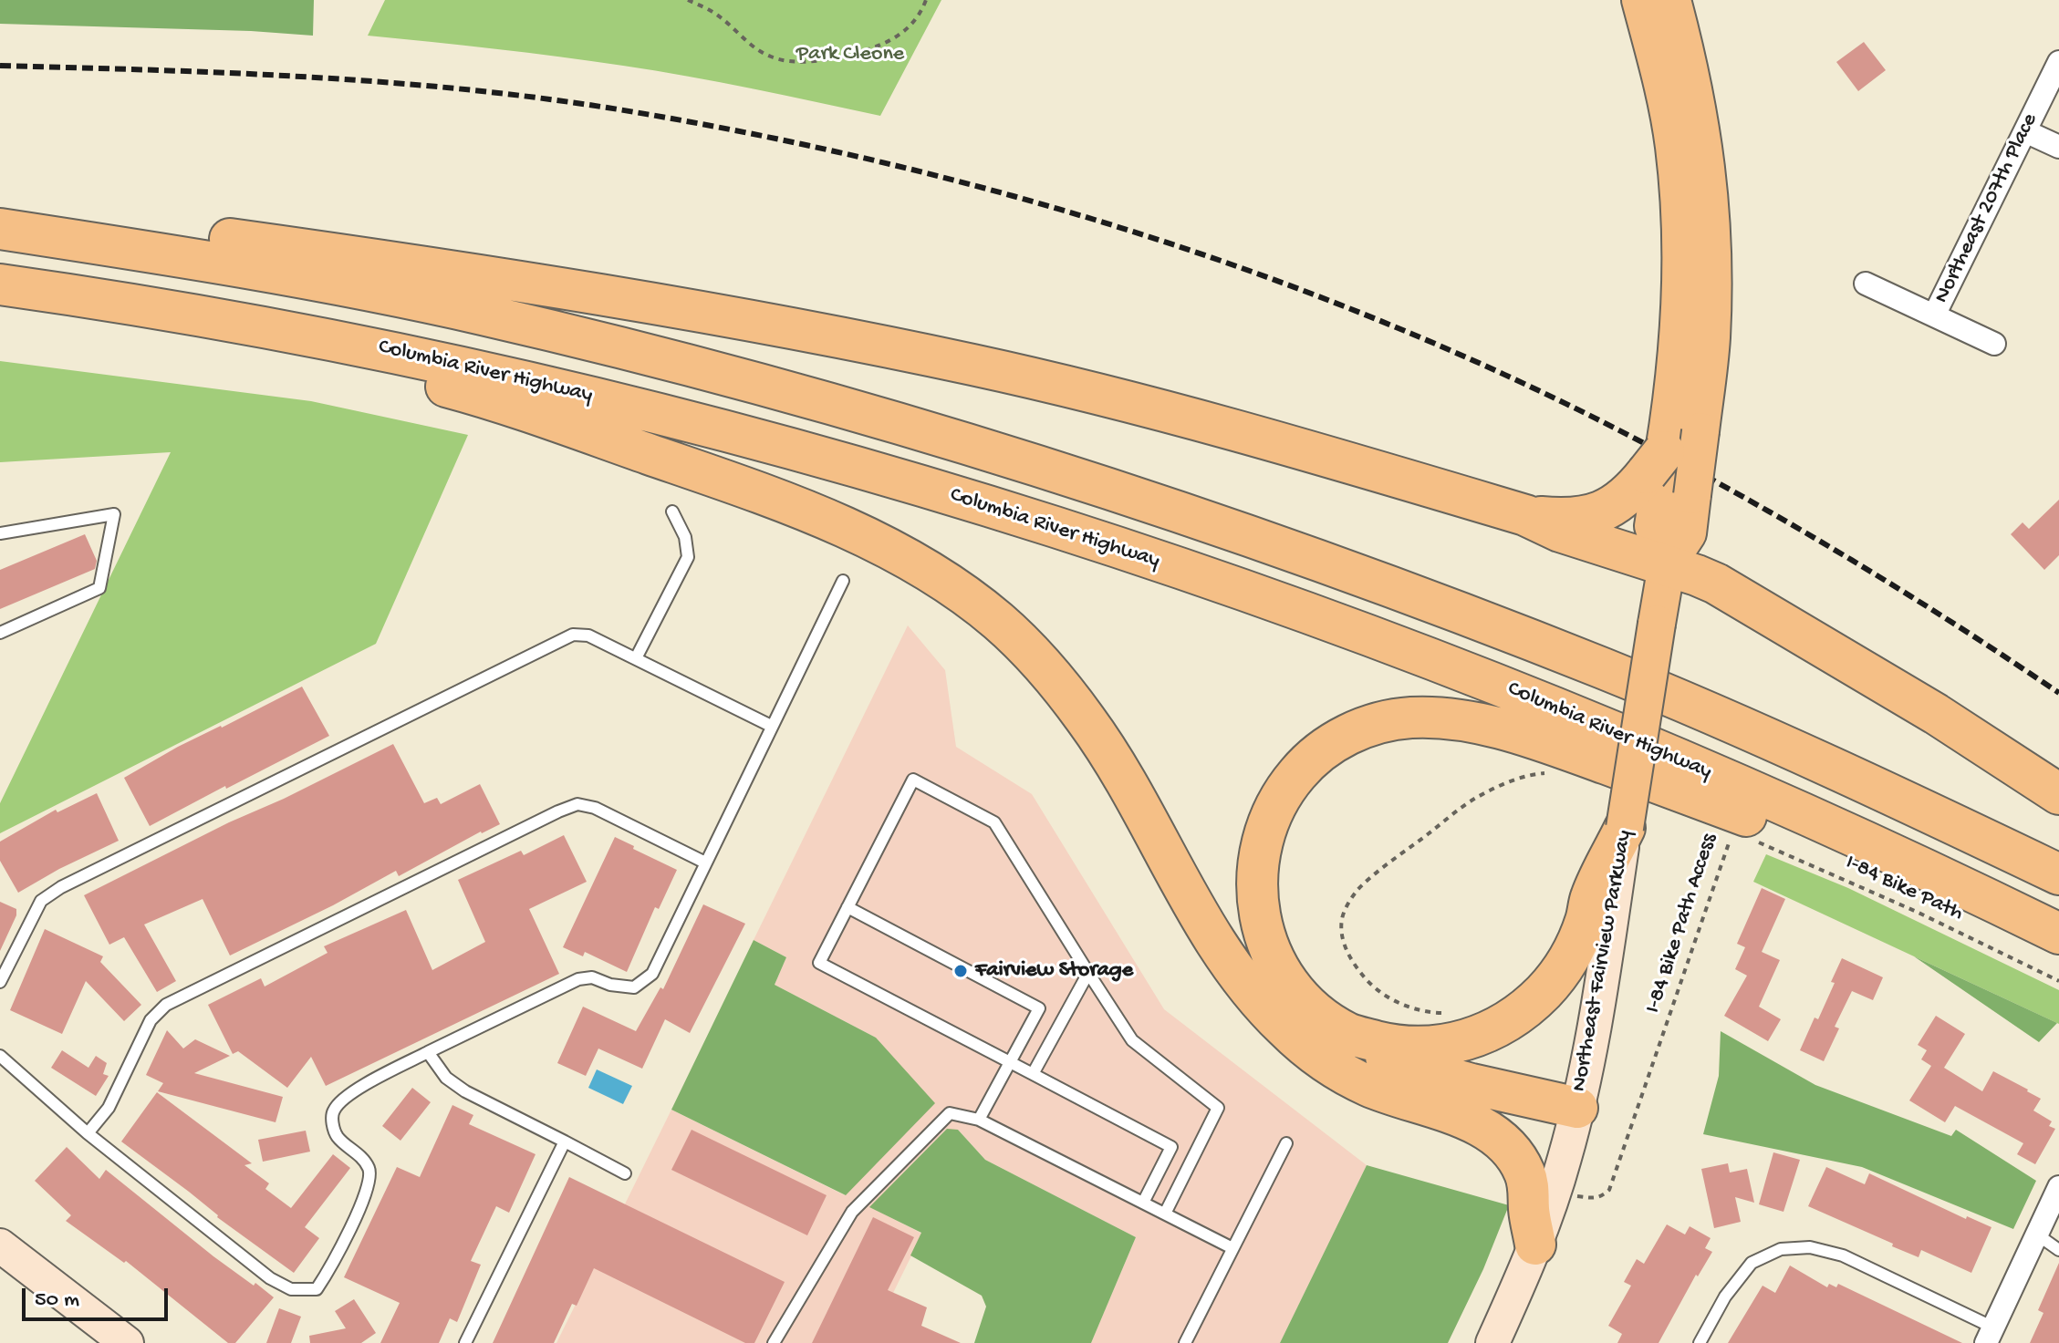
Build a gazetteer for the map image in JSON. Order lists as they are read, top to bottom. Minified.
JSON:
{"streets":{"highway":["Columbia River Highway"],"main road":["Northeast Fairview Parkway"],"street":["Northeast 207th Place"],"path":["I-84 Bike Path","I-84 Bike Path Access"]},"crossings":[["I-84 Bike Path Access","Northeast Fairview Parkway"]],"parks":["Park Cleone"],"places":["Fairview Storage"],"scale_bar":"50 m"}
